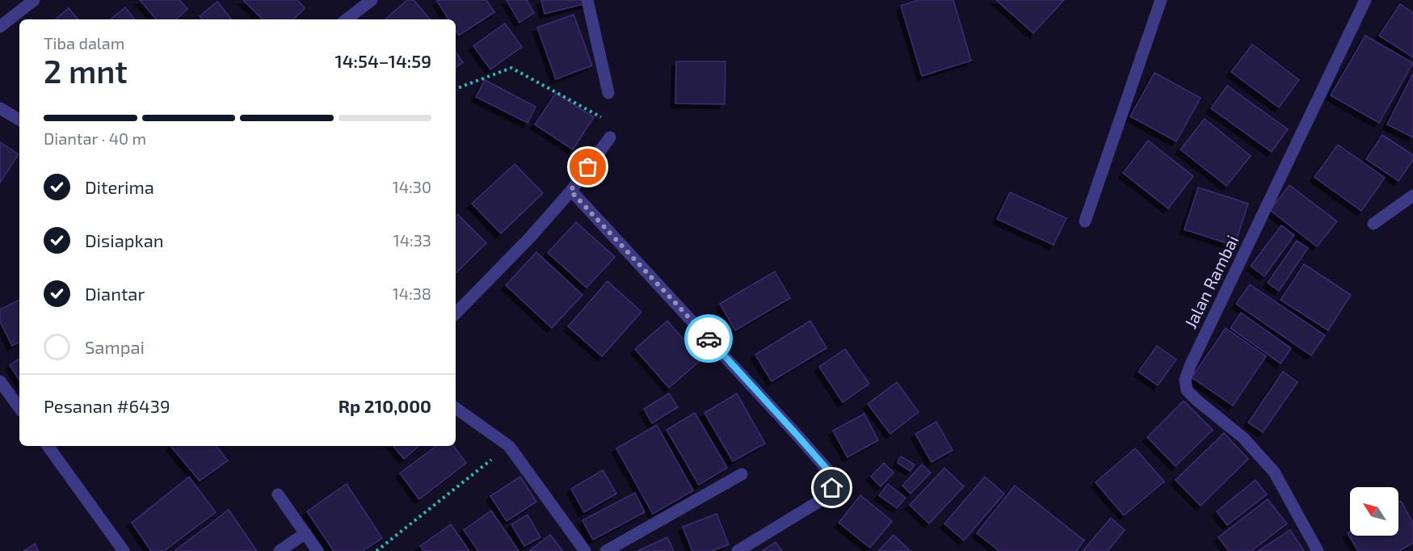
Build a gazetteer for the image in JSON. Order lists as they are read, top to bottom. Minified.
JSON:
{"streets":{"street":["Jalan Rambai"]},"north":"top left","page":{"heading":["2 mnt","Tiba dalam","14:54–14:59"],"panel":["Pesanan #6439","Rp 210,000"],"bar":"Diantar · 40 m","list":[["Diterima","14:30"],["Disiapkan","14:33"],["Diantar","14:38"],"Sampai"]}}
